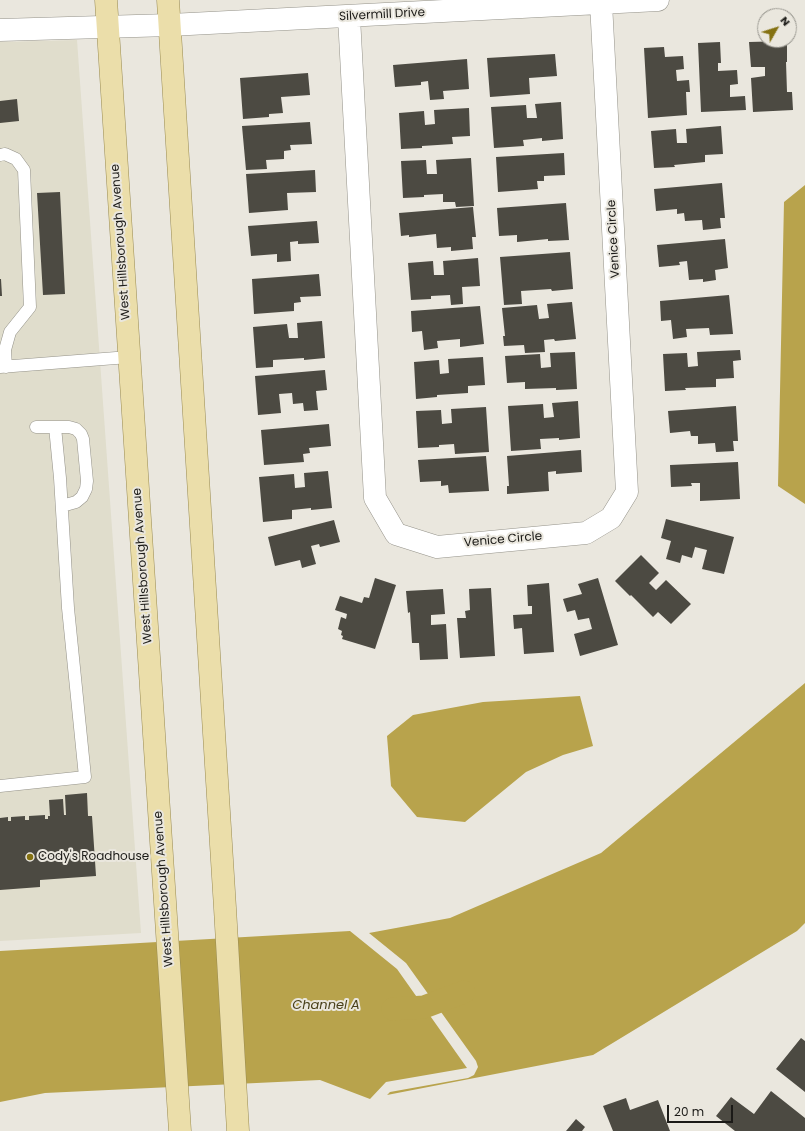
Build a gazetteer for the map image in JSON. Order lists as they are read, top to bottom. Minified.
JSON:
{"streets":{"main road":["West Hillsborough Avenue"],"street":["Silvermill Drive","Venice Circle"]},"crossings":[["Silvermill Drive","Venice Circle"],["Silvermill Drive","West Hillsborough Avenue"]],"water":["Channel A"],"places":["Cody's Roadhouse"],"scale_bar":"20 m","north":"top right"}
